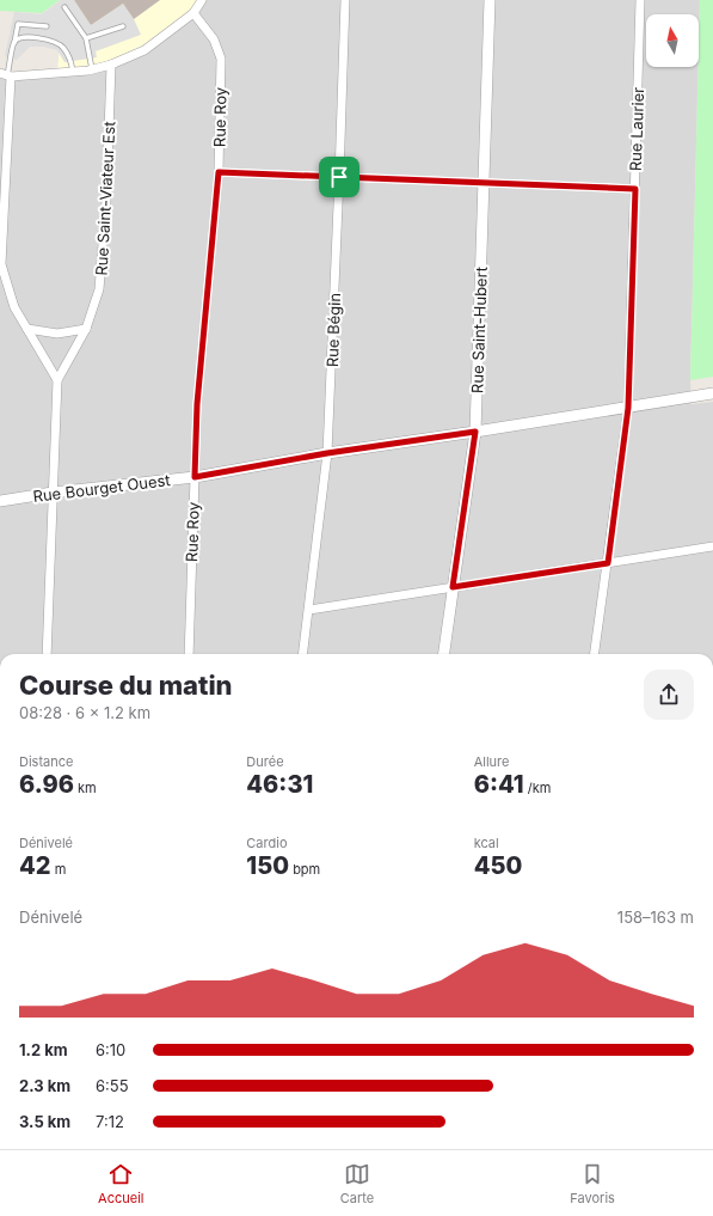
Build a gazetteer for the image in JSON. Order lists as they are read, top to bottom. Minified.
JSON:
{"streets":{"street":["Rue Roy","Rue Laurier","Rue Saint-Viateur Est","Rue Bégin","Rue Saint-Hubert","Rue Bourget Ouest"]},"crossings":[["Rue Roy","Rue Bourget Ouest"],["Rue Laurier","Rue Bourget Ouest"],["Rue Bégin","Rue Bourget Ouest"],["Rue Saint-Hubert","Rue Bourget Ouest"]],"north":"top","page":{"heading":["Course du matin","08:28 · 6 × 1.2 km"],"stats":[["Distance","6.96 km"],["Durée","46:31"],["Allure","6:41 /km"],["Dénivelé","42 m"],["Cardio","150 bpm"],["kcal","450"]],"chart":["Dénivelé","158–163 m"],"list":[{"name":"1.2 km","note":"6:10"},{"name":"2.3 km","note":"6:55"},{"name":"3.5 km","note":"7:12"}],"tabs":["Accueil","Carte","Favoris"]}}
